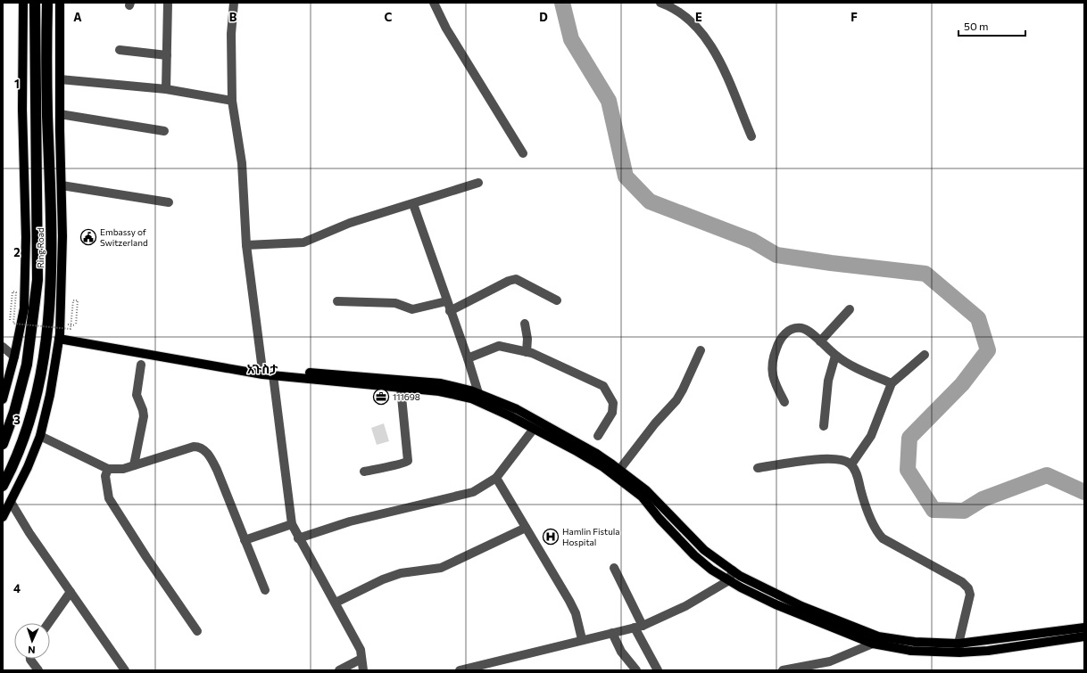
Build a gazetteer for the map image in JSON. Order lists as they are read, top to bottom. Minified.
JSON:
{"streets":{"highway":["Ring Road"]},"districts":["አጉስታ"],"places":{"public building":["Embassy of Switzerland"],"office":["111698"],"hospital":["Hamlin Fistula Hospital"]},"scale_bar":"50 m","north":"bottom","grid":{"columns":["A","B","C","D","E","F"],"rows":["1","2","3","4"]}}
